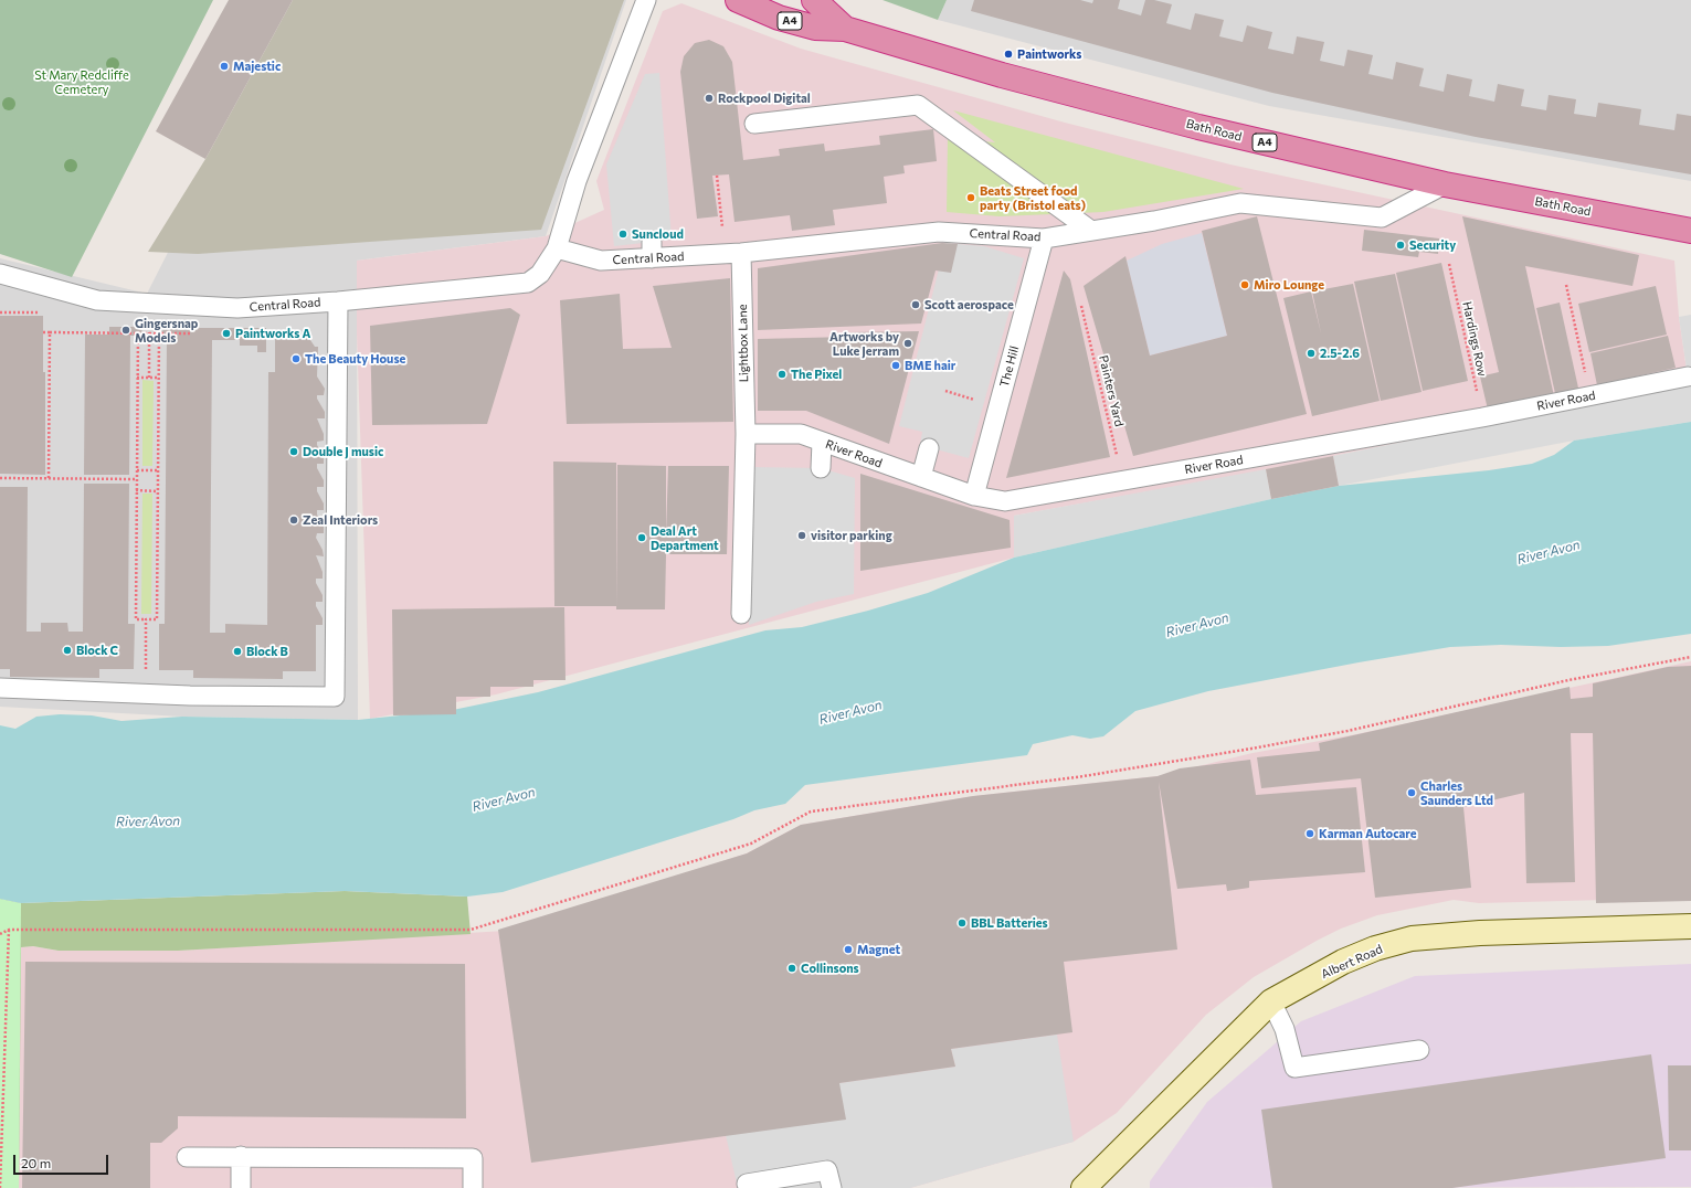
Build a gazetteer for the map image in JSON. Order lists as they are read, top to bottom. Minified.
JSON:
{"streets":{"highway":["A4","Bath Road"],"street":["Albert Road"],"lane":["Central Road","Lightbox Lane","The Hill","River Road"],"path":["Hardings Row","Painters Yard"]},"crossings":[["Bath Road","Central Road"],["Central Road","Lightbox Lane"],["Central Road","The Hill"],["Hardings Row","River Road"],["Lightbox Lane","River Road"],["The Hill","River Road"],["Painters Yard","River Road"]],"water":["River Avon"],"parks":["St Mary Redcliffe Cemetery"],"places":["Paintworks","Majestic","Rockpool Digital","Beats Street food party (Bristol eats)","Suncloud","Security","Miro Lounge","Scott aerospace","Gingersnap Models","Paintworks A","Artworks by Luke Jerram","2.5-2.6","The Beauty House","BME hair","The Pixel","Double J music","Zeal Interiors","visitor parking","Deal Art Department","Block C","Block B","Charles Saunders Ltd","Karman Autocare","BBL Batteries","Magnet","Collinsons"],"scale_bar":"20 m"}
